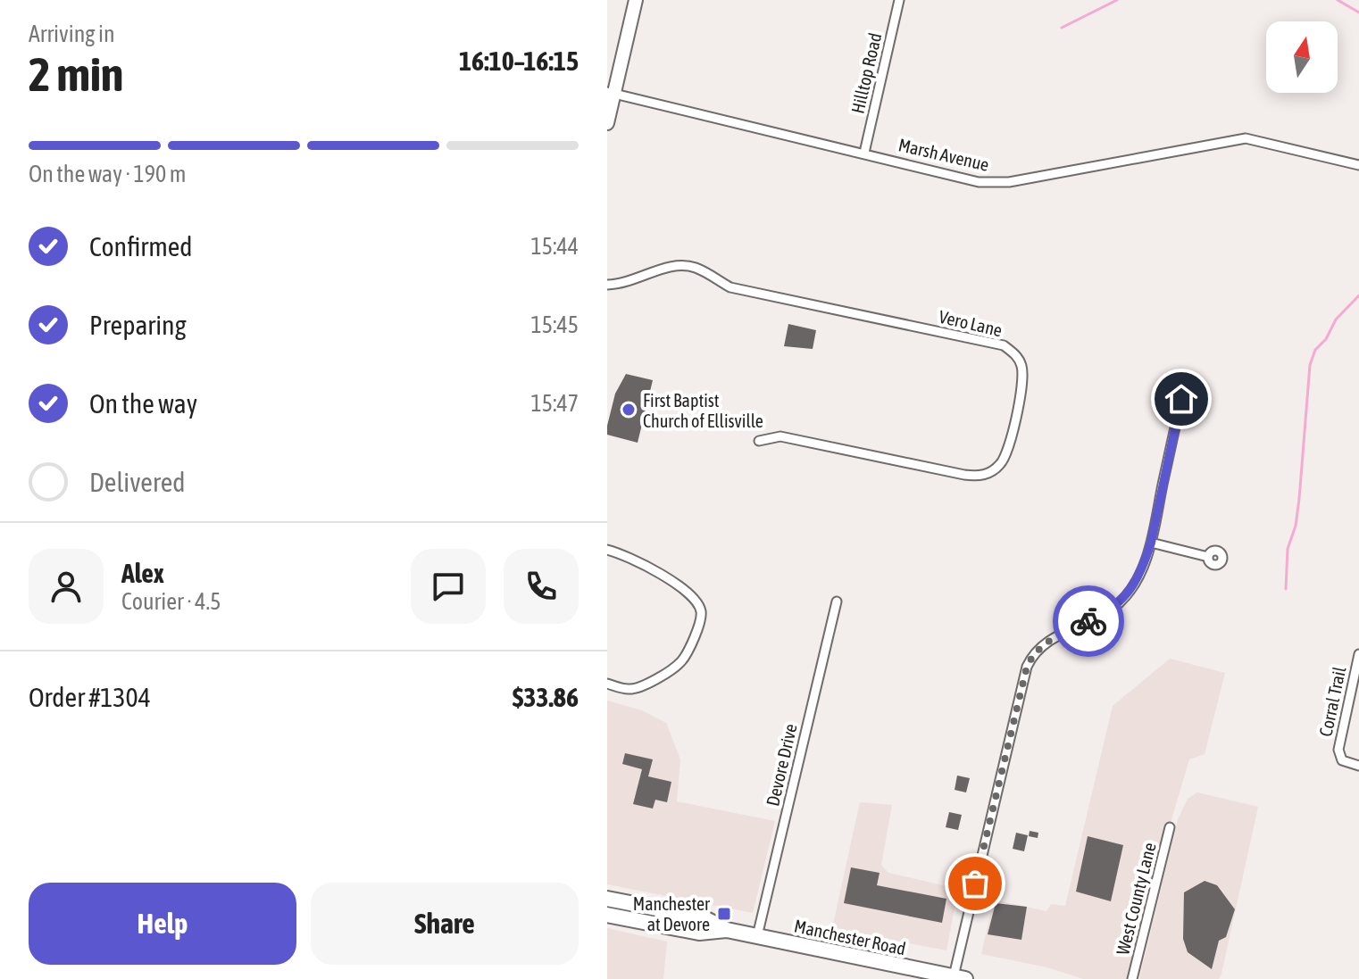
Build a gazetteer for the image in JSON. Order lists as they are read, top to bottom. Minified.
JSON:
{"streets":{"highway":["Manchester Road"],"street":["Hilltop Road","Marsh Avenue","Vero Lane","Corral Trail","Devore Drive","West County Lane"]},"crossings":[["Hilltop Road","Marsh Avenue"],["Devore Drive","Manchester Road"]],"places":{"other":["First Baptist Church of Ellisville"],"transit":["Manchester at Devore"]},"north":"top","page":{"heading":["2 min","Arriving in","16:10–16:15"],"panel":["Alex","Courier · 4.5","Order #1304","$33.86"],"bar":"On the way · 190 m","list":[["Confirmed","15:44"],["Preparing","15:45"],["On the way","15:47"],"Delivered"],"buttons":["Help","Share"]}}
